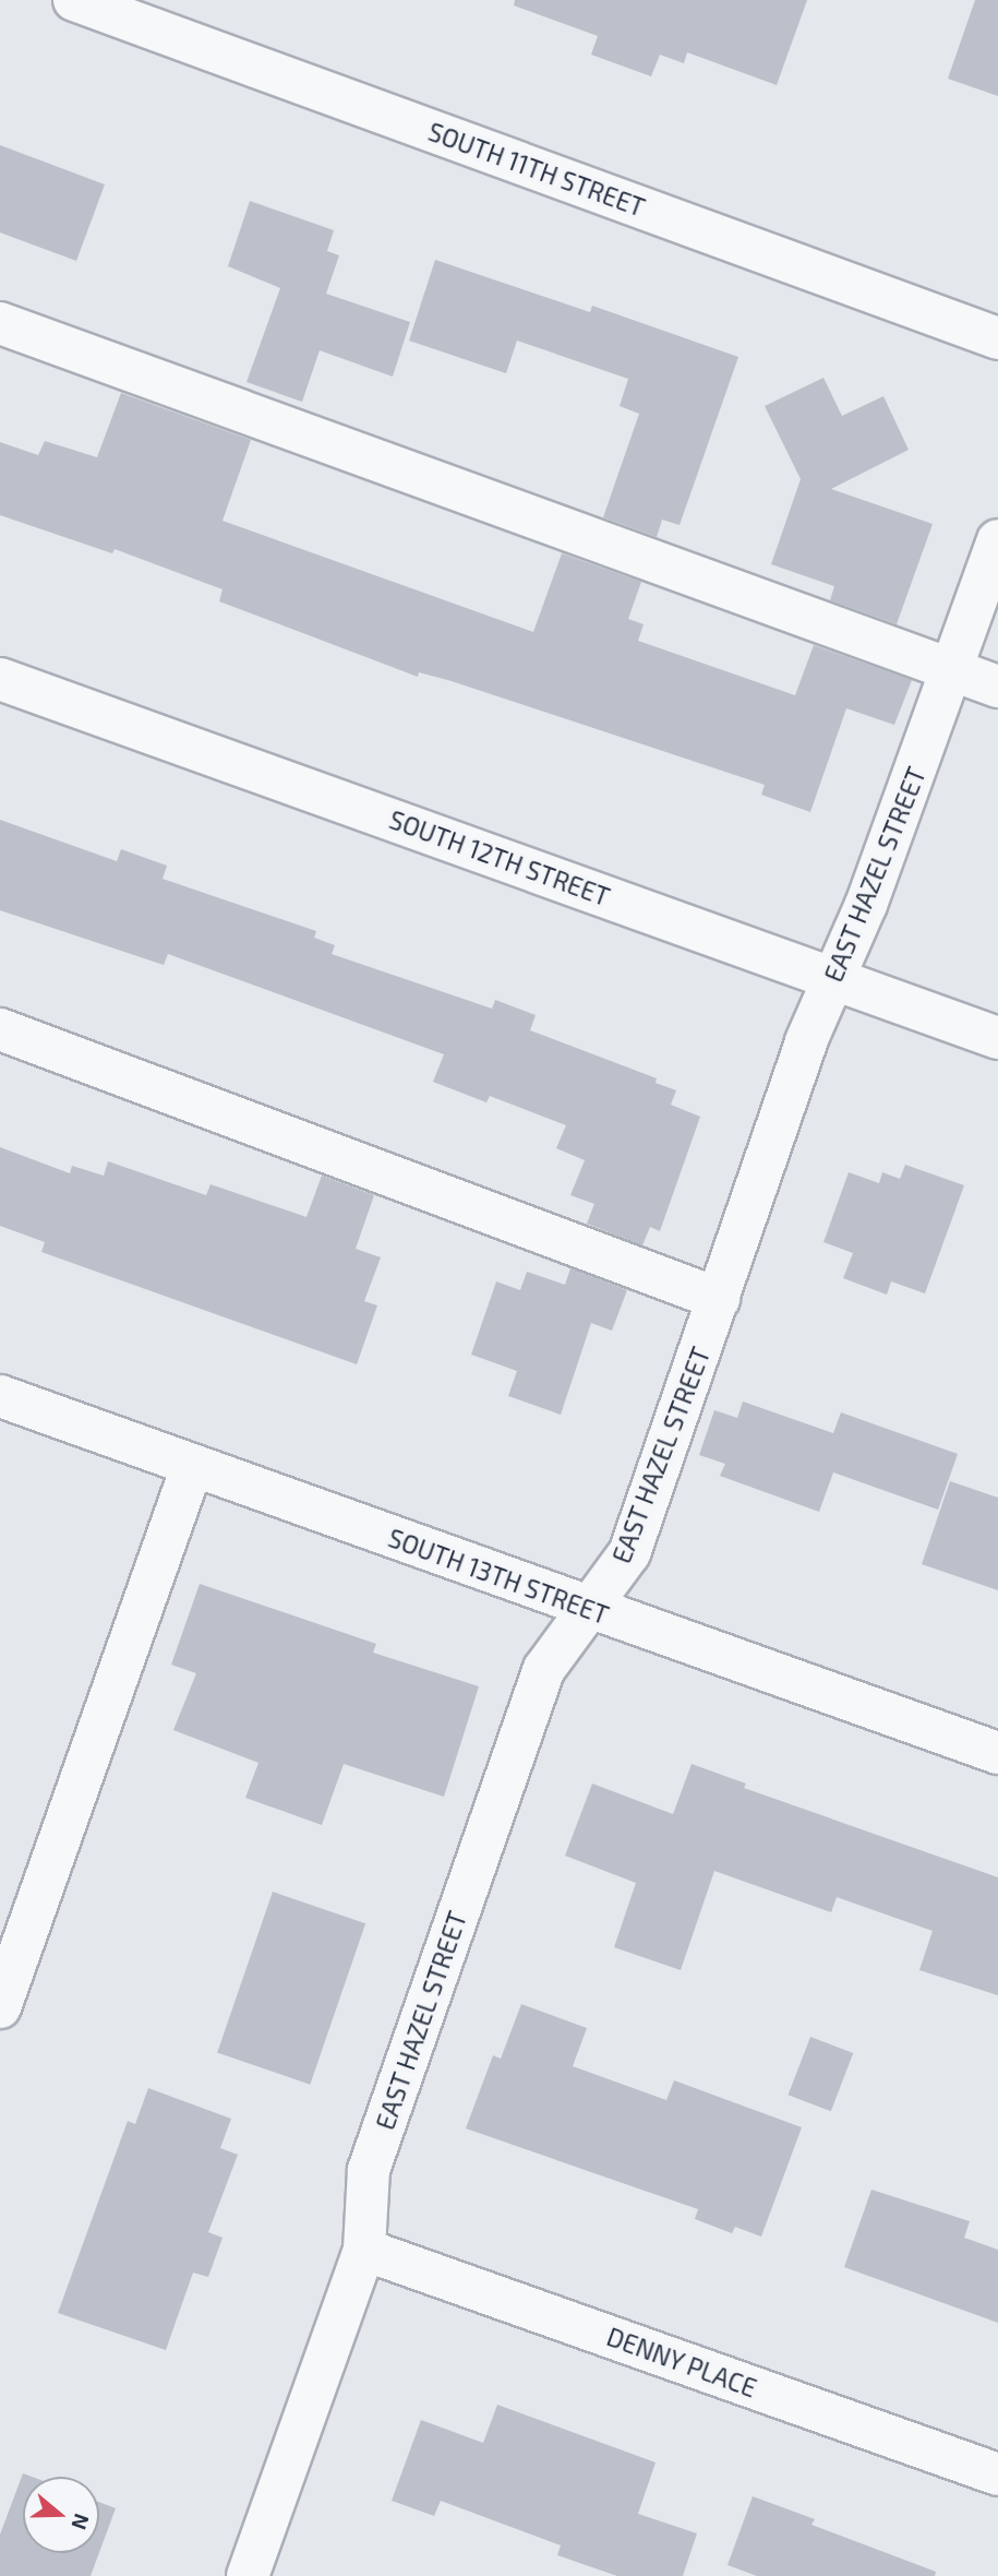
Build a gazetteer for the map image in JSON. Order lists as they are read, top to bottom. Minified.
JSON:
{"streets":{"street":["SOUTH 11TH STREET","SOUTH 12TH STREET","EAST HAZEL STREET","SOUTH 13TH STREET","DENNY PLACE"]},"crossings":[["SOUTH 12TH STREET","EAST HAZEL STREET"],["EAST HAZEL STREET","SOUTH 13TH STREET"],["EAST HAZEL STREET","DENNY PLACE"]],"north":"right"}
